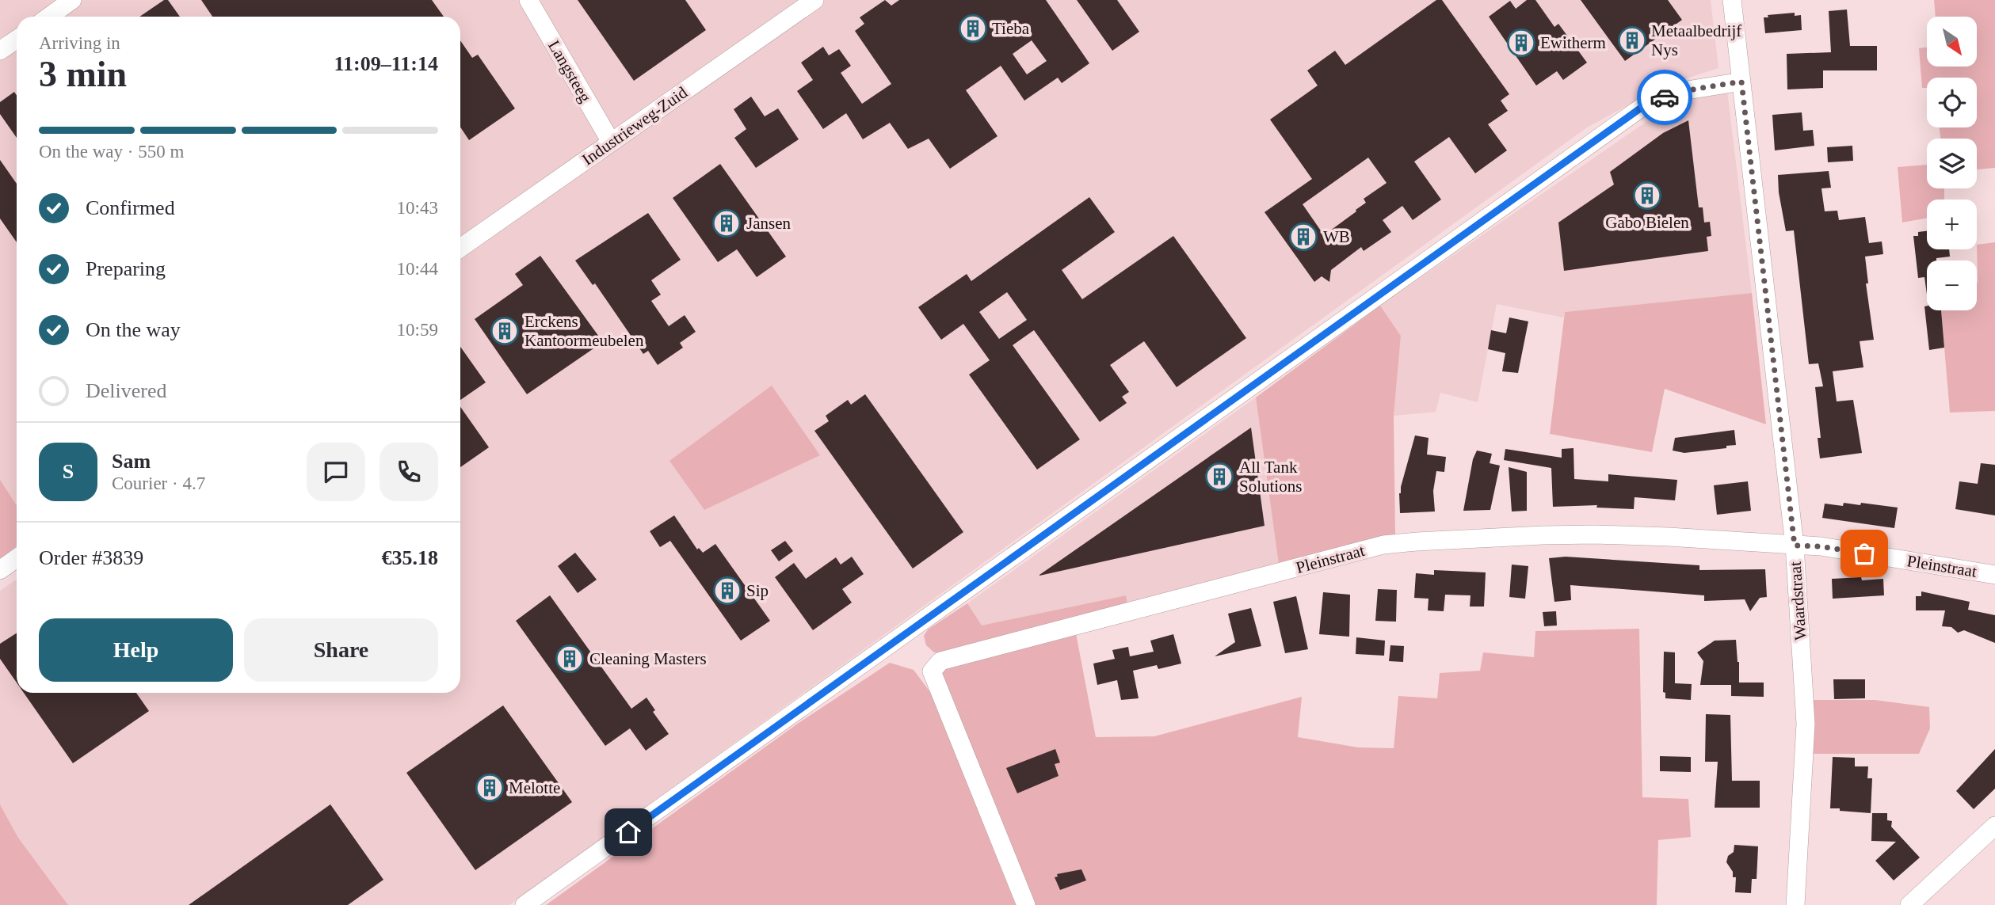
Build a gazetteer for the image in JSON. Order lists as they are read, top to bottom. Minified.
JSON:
{"streets":{"street":["Langsteeg","Industrieweg-Zuid","Pleinstraat","Waardstraat"]},"crossings":[["Langsteeg","Industrieweg-Zuid"],["Pleinstraat","Waardstraat"]],"places":{"building":["Tieba","Metaalbedrijf Nys","Ewitherm","Gabo Bielen","Jansen","WB","Erckens Kantoormeubelen","All Tank Solutions","Sip","Cleaning Masters","Melotte"]},"north":"bottom right","page":{"map_buttons":["+","−"],"heading":["3 min","Arriving in","11:09–11:14"],"panel":["Sam","Courier · 4.7","Order #3839","€35.18"],"bar":"On the way · 550 m","list":[["Confirmed","10:43"],["Preparing","10:44"],["On the way","10:59"],"Delivered"],"round":"S","buttons":["Help","Share"]}}
